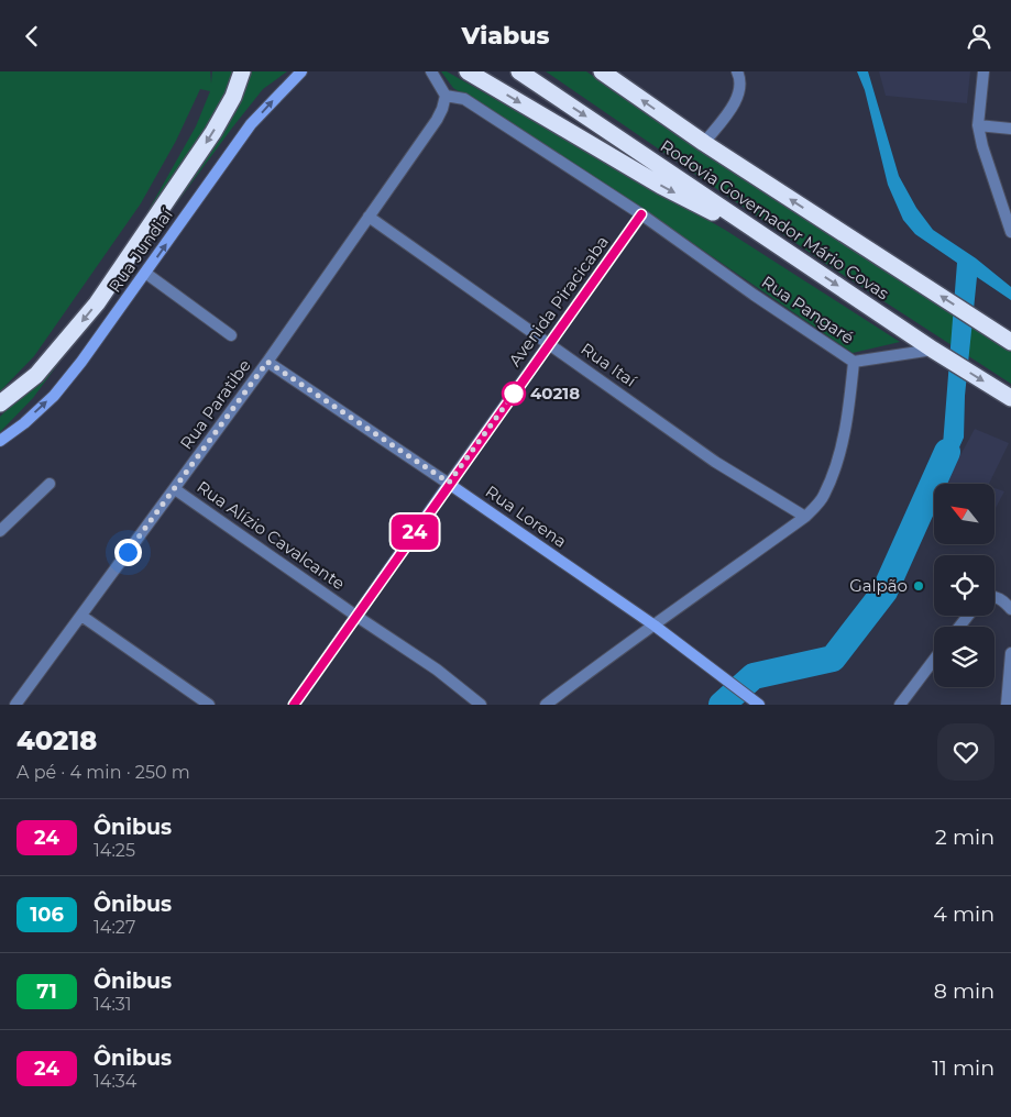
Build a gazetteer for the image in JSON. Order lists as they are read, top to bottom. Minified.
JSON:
{"streets":{"highway":["Rodovia Governador Mário Covas"],"street":["Rua Jundiaí","Avenida Piracicaba","Rua Pangaré","Rua Itaí","Rua Paratibe","Rua Lorena","Rua Alízio Cavalcante"]},"crossings":[["Avenida Piracicaba","Rua Pangaré"],["Avenida Piracicaba","Rua Itaí"],["Avenida Piracicaba","Rua Lorena"],["Avenida Piracicaba","Rua Alízio Cavalcante"],["Rua Pangaré","Rua Itaí"],["Rua Pangaré","Rua Paratibe"],["Rua Pangaré","Rua Lorena"],["Rua Itaí","Rua Paratibe"],["Rua Paratibe","Rua Lorena"],["Rua Paratibe","Rua Alízio Cavalcante"]],"one_way":["Rua Jundiaí"],"places":["40218","Galpão"],"lines":["bus line 24"],"north":"top left","page":{"header":"Viabus","on_map":"24","heading":["40218","A pé · 4 min · 250 m"],"list":[{"mark":"24","name":"Ônibus","note":"14:25","value":"2 min"},{"mark":"106","name":"Ônibus","note":"14:27","value":"4 min"},{"mark":"71","name":"Ônibus","note":"14:31","value":"8 min"},{"mark":"24","name":"Ônibus","note":"14:34","value":"11 min"}]}}
